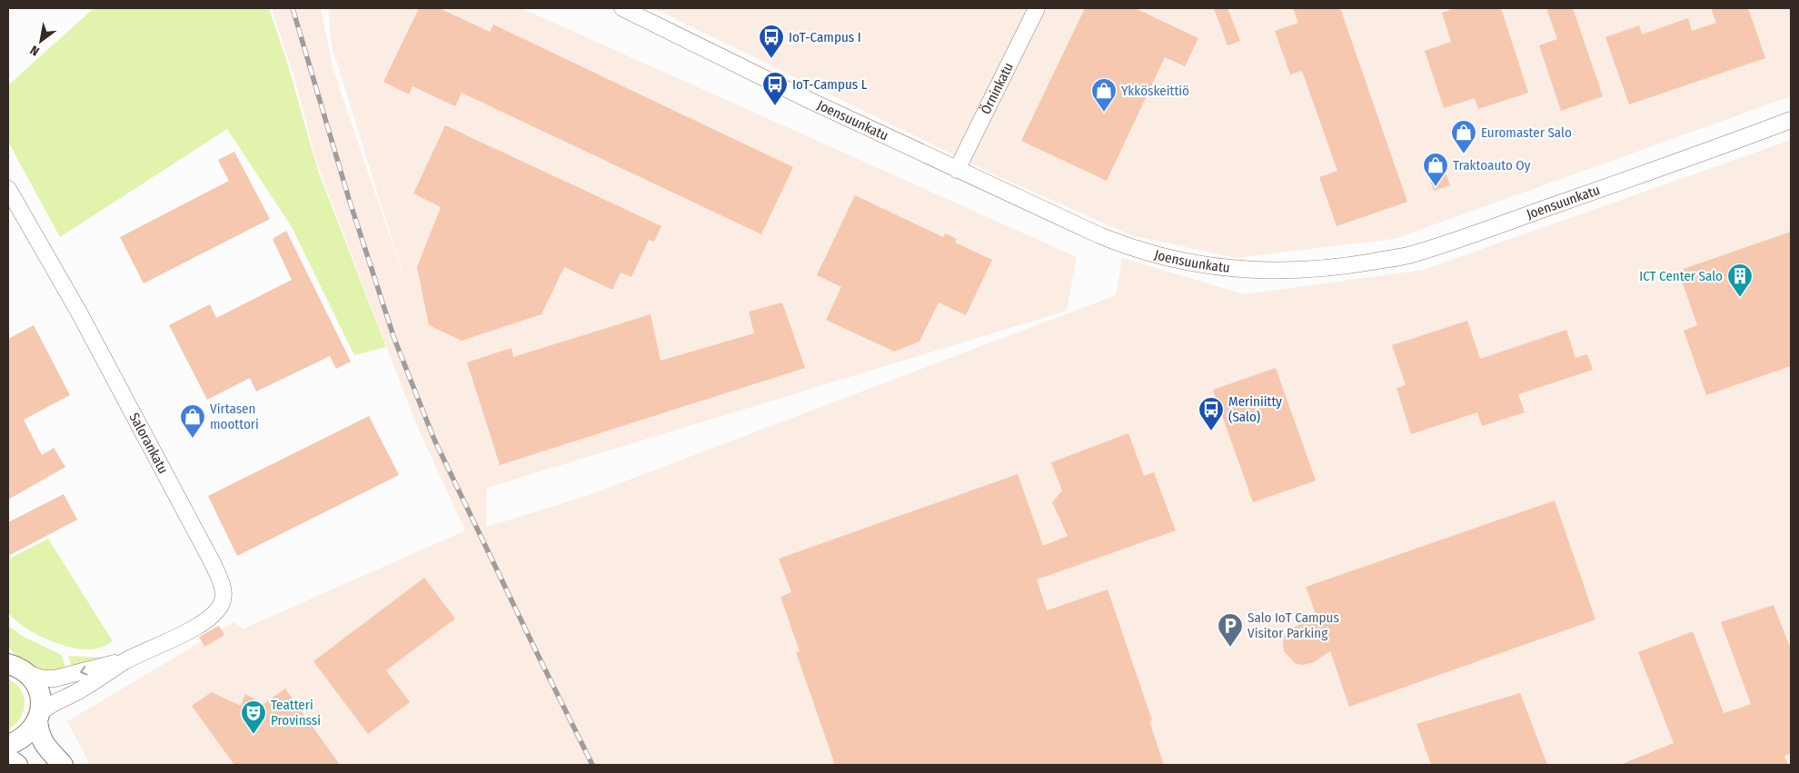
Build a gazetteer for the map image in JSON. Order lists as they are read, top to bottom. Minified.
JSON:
{"streets":{"street":["Örninkatu","Joensuunkatu","Salorankatu"]},"crossings":[["Örninkatu","Joensuunkatu"]],"places":{"bus stop":["IoT-Campus I","IoT-Campus L","Meriniitty (Salo)"],"shop":["Ykköskeittiö","Euromaster Salo","Traktoauto Oy","Virtasen moottori"],"building":["ICT Center Salo"],"parking":["Salo IoT Campus Visitor Parking"],"theatre":["Teatteri Provinssi"]},"north":"bottom left"}
